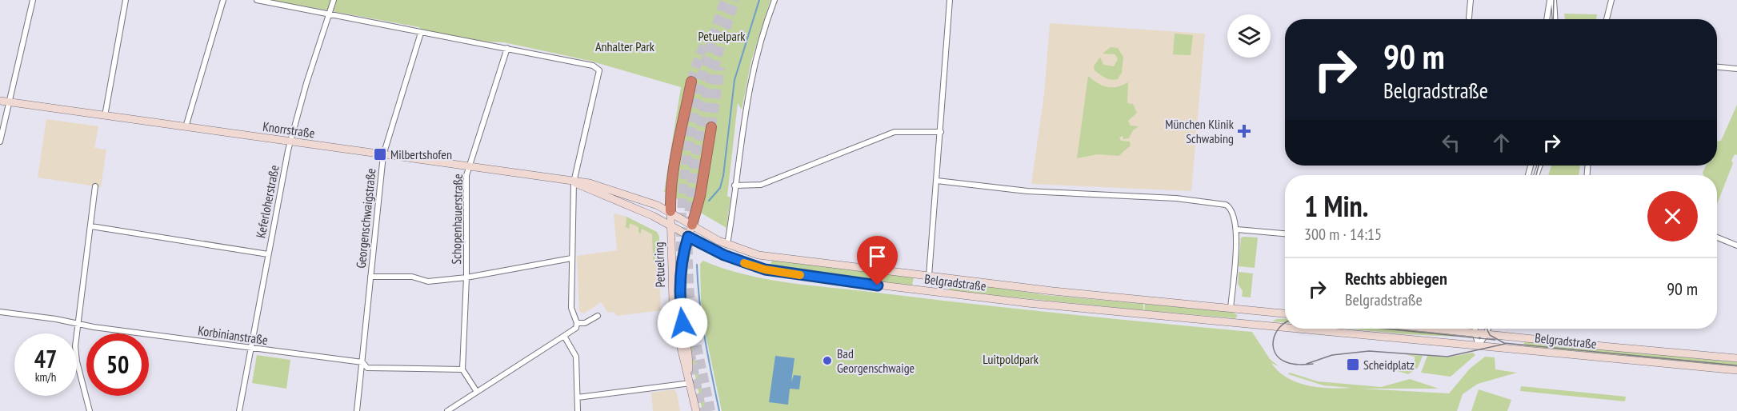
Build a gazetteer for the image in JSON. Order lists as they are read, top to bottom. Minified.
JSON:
{"streets":{"main road":["Knorrstraße","Petuelring","Belgradstraße"],"street":["Keferloherstraße","Georgenschwaigstraße","Schopenhauerstraße","Korbinianstraße"]},"crossings":[["Knorrstraße","Keferloherstraße"],["Knorrstraße","Georgenschwaigstraße"],["Knorrstraße","Schopenhauerstraße"],["Knorrstraße","Petuelring"],["Knorrstraße","Belgradstraße"],["Keferloherstraße","Korbinianstraße"],["Georgenschwaigstraße","Korbinianstraße"],["Schopenhauerstraße","Korbinianstraße"],["Petuelring","Belgradstraße"]],"parks":["Petuelpark","Anhalter Park","Luitpoldpark"],"places":{"health":["München Klinik Schwabing"],"transit":["Milbertshofen","Scheidplatz"],"other":["Bad Georgenschwaige"]},"page":{"turn":["90 m","Belgradstraße"],"heading":["1 Min.","300 m · 14:15"],"list":[{"name":"Rechts abbiegen","note":"Belgradstraße","value":"90 m"}],"speed":"47 km/h","limit":"50"}}
